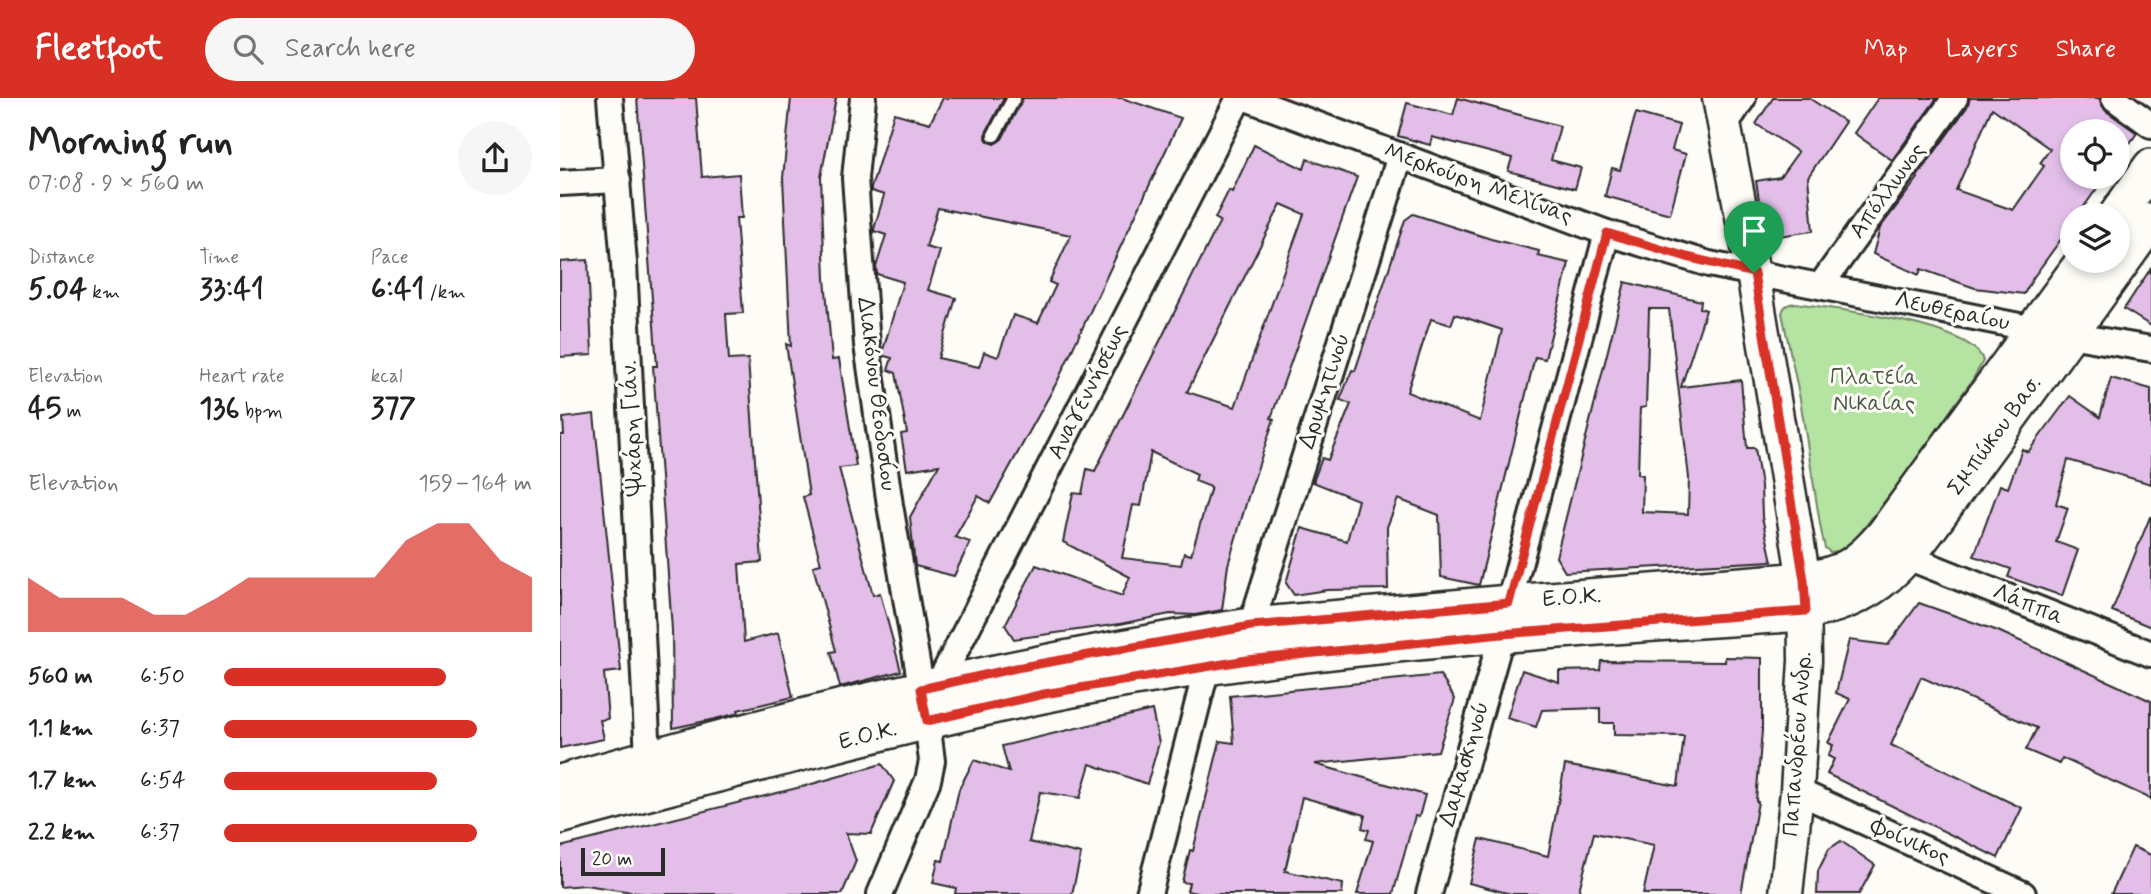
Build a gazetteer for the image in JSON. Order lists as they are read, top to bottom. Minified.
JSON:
{"streets":{"main road":["Σμπώκου Βασ.","Ε.Ο.Κ."],"street":["Μερκούρη Μελίνας","Απόλλωνος","Λευθεραίου","Δρυμητινού","Αναγεννήσεως","Διακόνου Θεοδοσίου","Ψυχάρη Γιάν.","Λάππα","Παπανδρέου Ανδρ.","Δαμασκηνού","Φοίνικος"]},"crossings":[["Μερκούρη Μελίνας","Λευθεραίου"],["Μερκούρη Μελίνας","Δρυμητινού"],["Μερκούρη Μελίνας","Παπανδρέου Ανδρ."],["Μερκούρη Μελίνας","Δαμασκηνού"],["Απόλλωνος","Λευθεραίου"],["Λευθεραίου","Σμπώκου Βασ."],["Λευθεραίου","Παπανδρέου Ανδρ."],["Δρυμητινού","Ε.Ο.Κ."],["Αναγεννήσεως","Διακόνου Θεοδοσίου"],["Αναγεννήσεως","Ε.Ο.Κ."],["Διακόνου Θεοδοσίου","Ε.Ο.Κ."],["Ψυχάρη Γιάν.","Ε.Ο.Κ."],["Σμπώκου Βασ.","Ε.Ο.Κ."],["Σμπώκου Βασ.","Λάππα"],["Σμπώκου Βασ.","Παπανδρέου Ανδρ."],["Ε.Ο.Κ.","Παπανδρέου Ανδρ."],["Ε.Ο.Κ.","Δαμασκηνού"],["Παπανδρέου Ανδρ.","Φοίνικος"]],"parks":["Πλατεία Νικαίας"],"scale_bar":"20 m","page":{"header":"Fleetfoot","search":"Search here","nav":["Map","Layers","Share"],"heading":["Morning run","07:08 · 9 × 560 m"],"stats":[["Distance","5.04 km"],["Time","33:41"],["Pace","6:41 /km"],["Elevation","45 m"],["Heart rate","136 bpm"],["kcal","377"]],"chart":["Elevation","159–164 m"],"list":[{"name":"560 m","note":"6:50"},{"name":"1.1 km","note":"6:37"},{"name":"1.7 km","note":"6:54"},{"name":"2.2 km","note":"6:37"}],"scale":"20 m"}}
